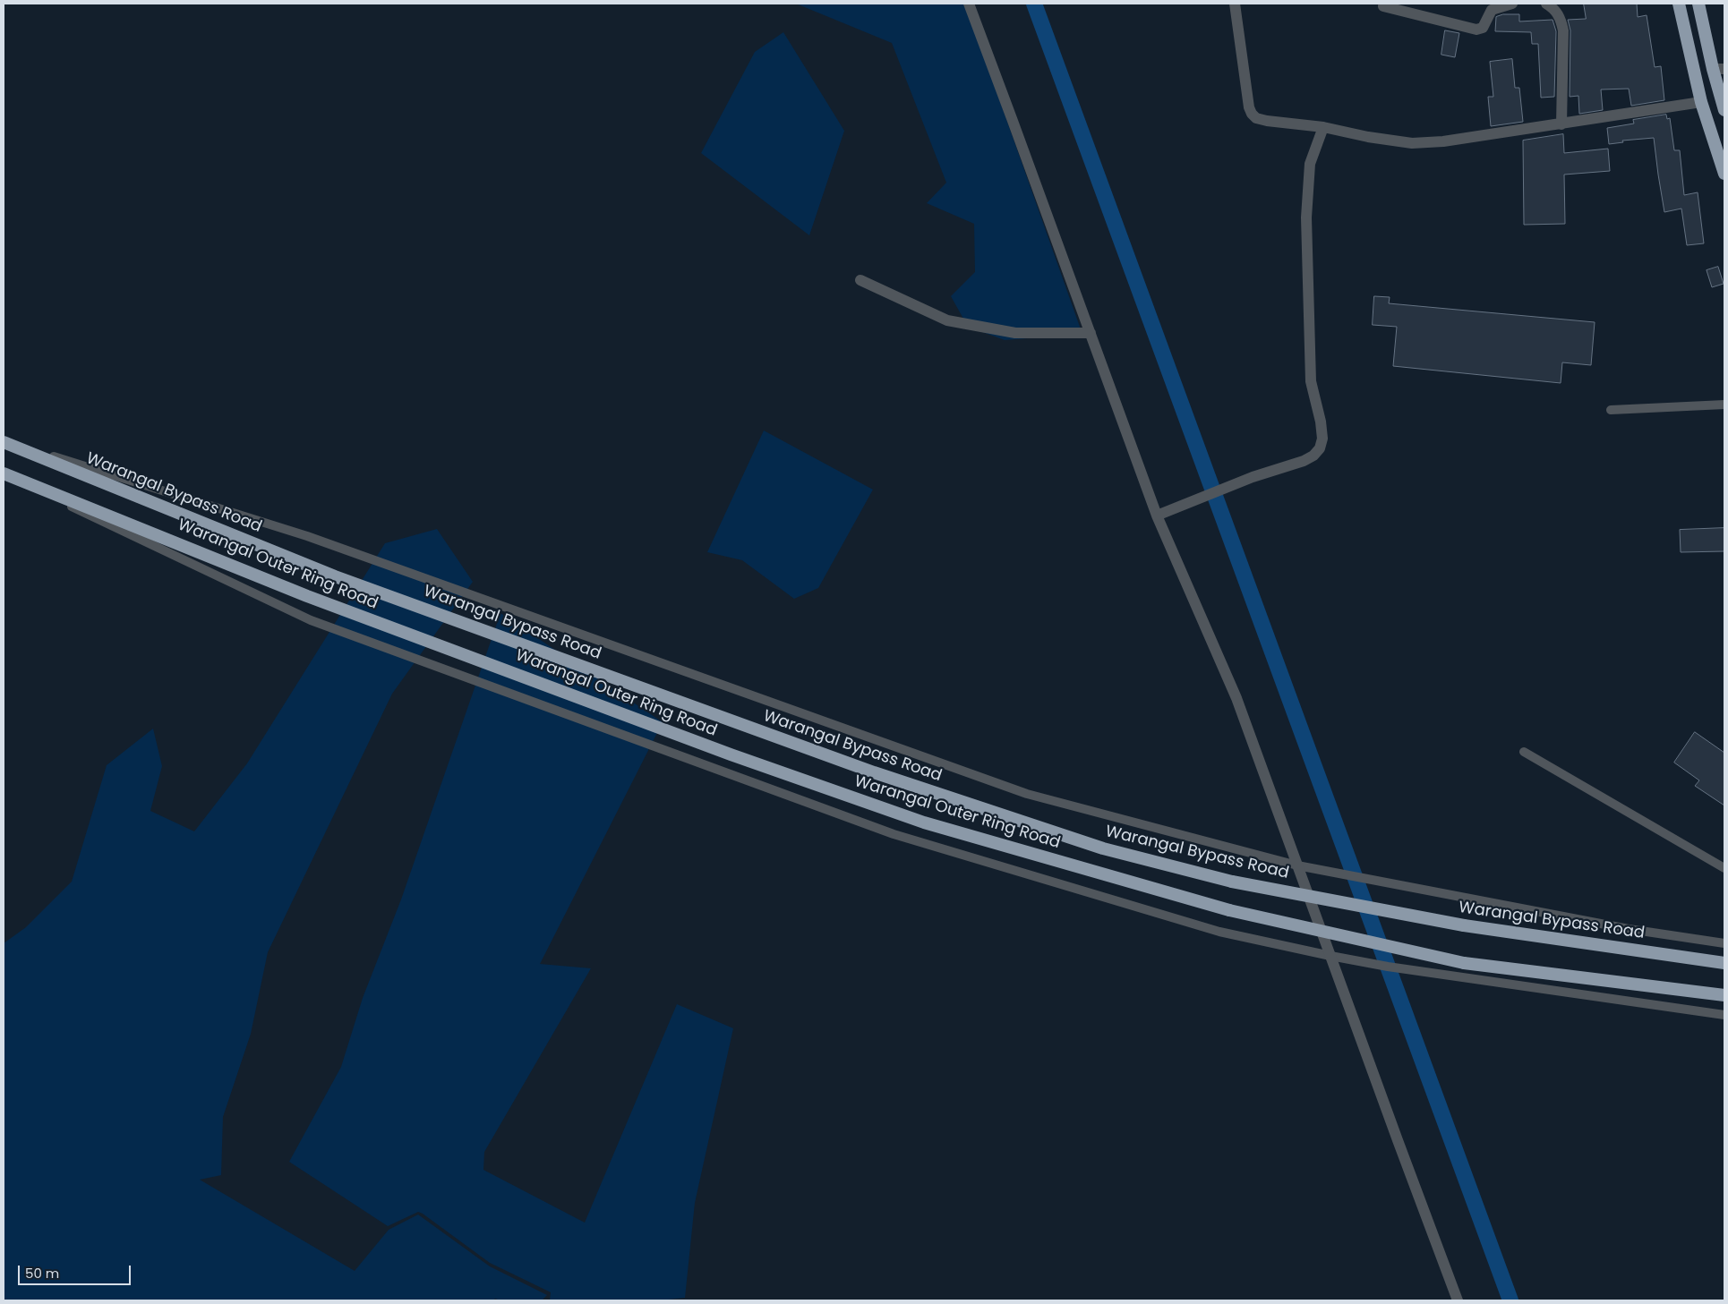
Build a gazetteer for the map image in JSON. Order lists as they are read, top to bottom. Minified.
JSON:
{"streets":{"highway":["Warangal Bypass Road","Warangal Outer Ring Road"]},"scale_bar":"50 m"}
